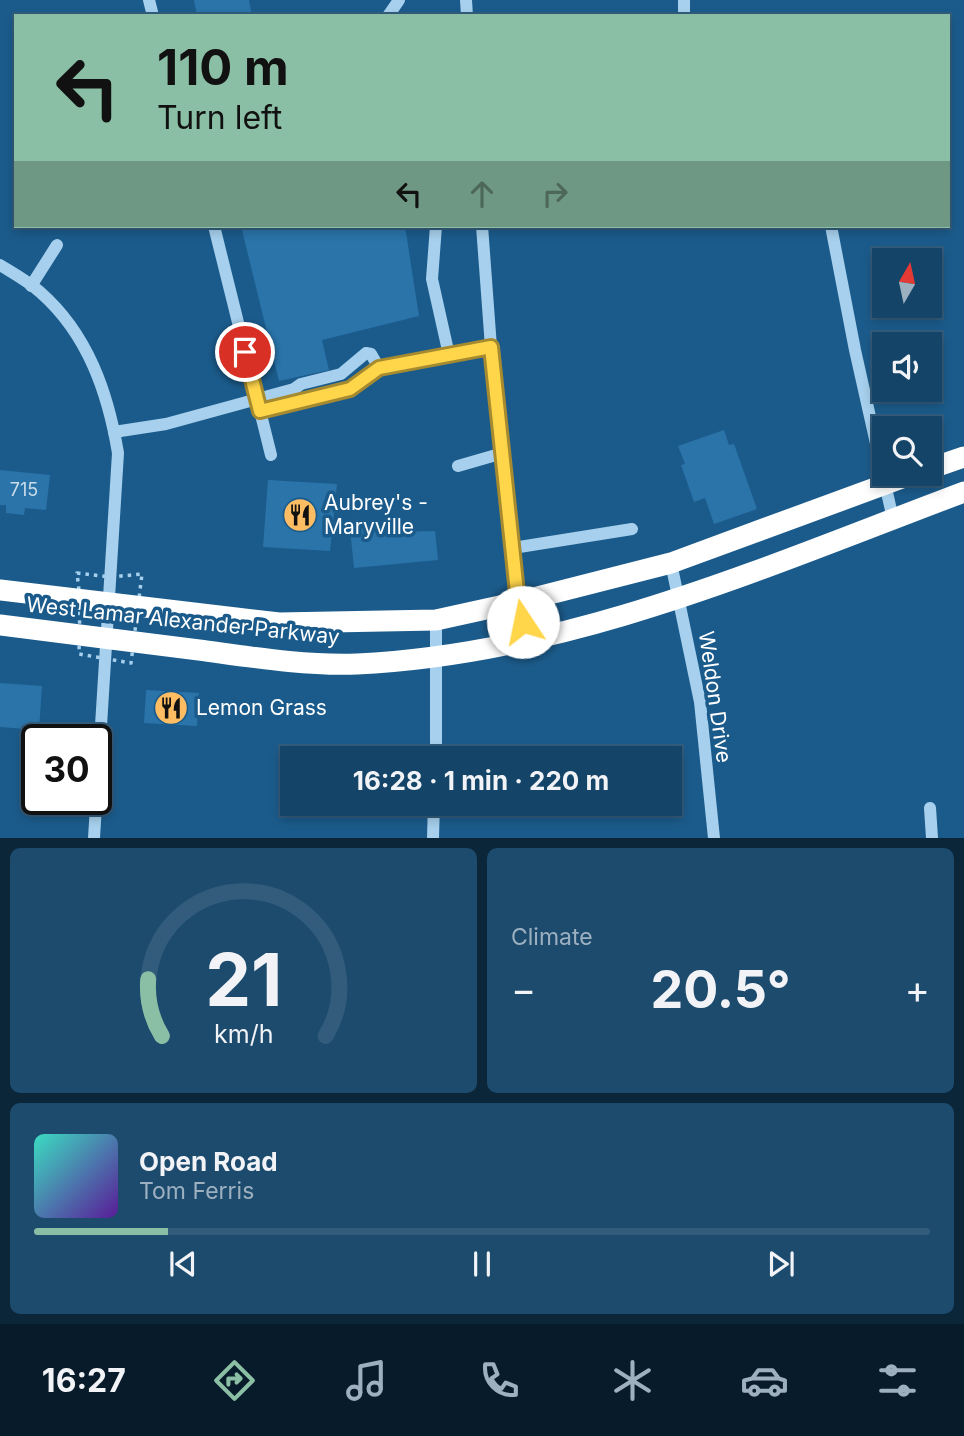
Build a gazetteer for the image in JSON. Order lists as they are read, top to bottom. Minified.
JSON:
{"streets":{"highway":["West Lamar Alexander Parkway"],"street":["Weldon Drive"]},"crossings":[["West Lamar Alexander Parkway","Weldon Drive"]],"places":{"restaurant":["Aubrey's - Maryville","Lemon Grass"]},"house_numbers":["715"],"north":"top","page":{"turn":["110 m","Turn left"],"limit":"30","trip":"16:28 · 1 min · 220 m","tile":"Climate","heat":["−","20.5°","+"],"song":["Open Road","Tom Ferris"],"tabs":"16:27","gauge":["21","km/h"]}}
